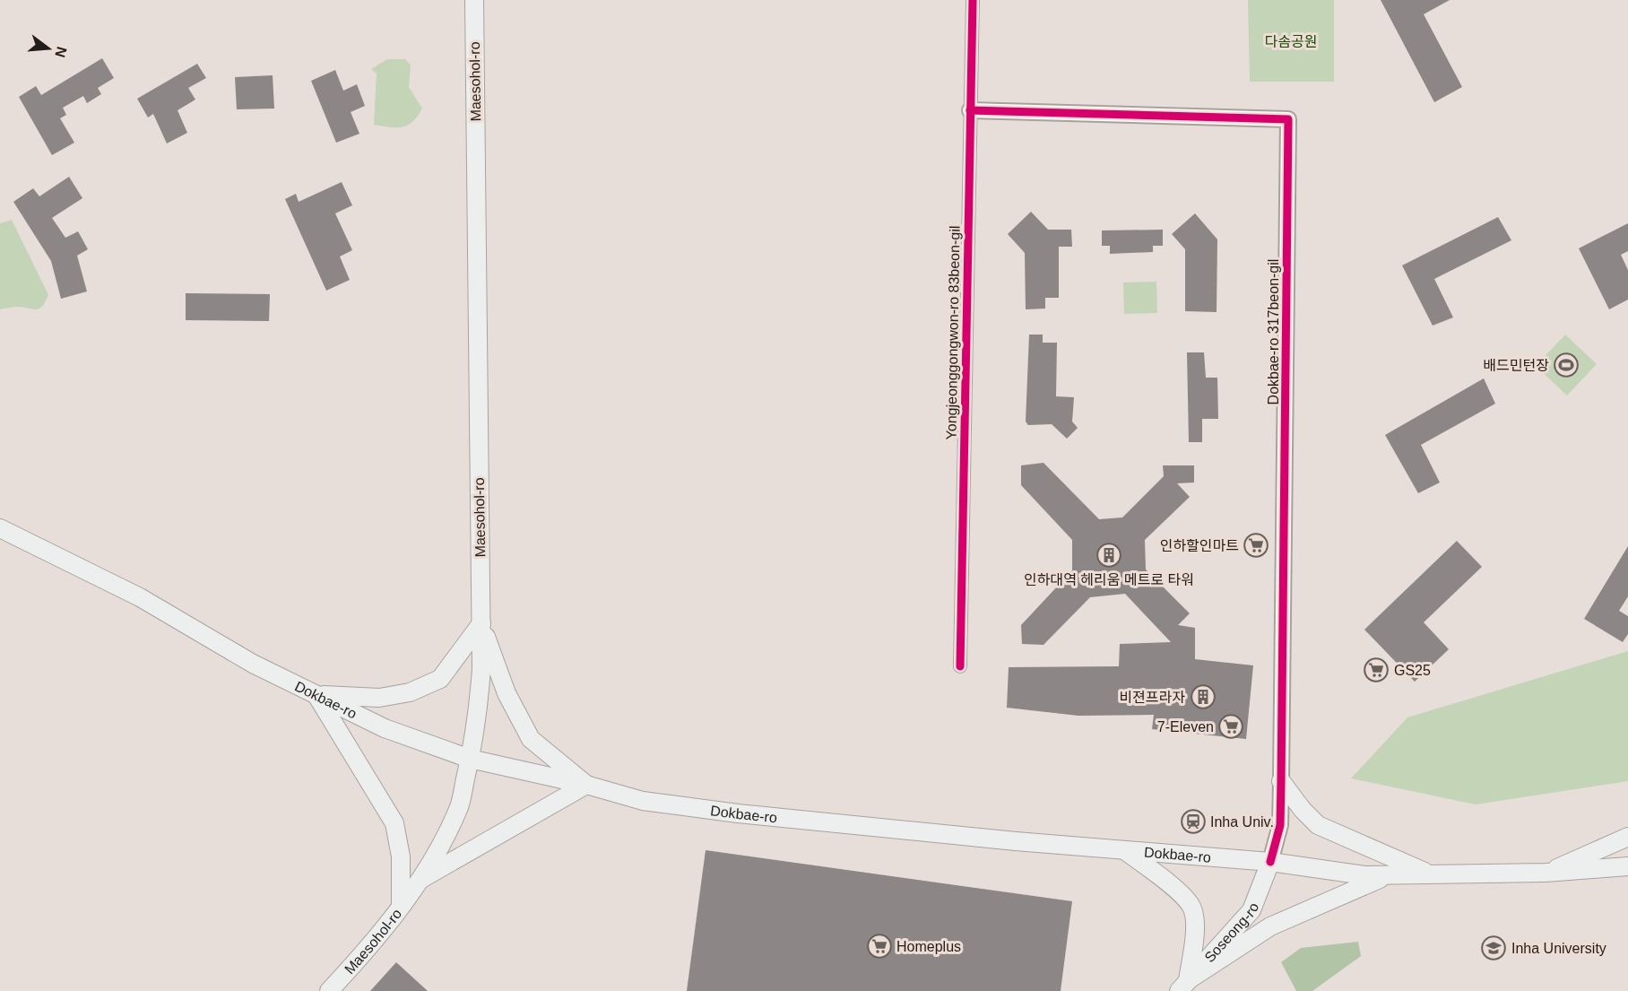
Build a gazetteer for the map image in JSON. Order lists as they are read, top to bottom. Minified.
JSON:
{"streets":{"main road":["Maesohol-ro","Dokbae-ro","Soseong-ro"],"street":["Dokbae-ro 317beon-gil","Yongjeonggongwon-ro 83beon-gil"]},"crossings":[["Maesohol-ro","Dokbae-ro"],["Dokbae-ro 317beon-gil","Yongjeonggongwon-ro 83beon-gil"],["Dokbae-ro 317beon-gil","Dokbae-ro"],["Dokbae-ro 317beon-gil","Soseong-ro"],["Dokbae-ro","Soseong-ro"]],"parks":["다솜공원"],"places":{"sports":["배드민턴장"],"supermarket":["인하할인마트","GS25","7-Eleven","Homeplus"],"building":["인하대역 헤리움 메트로 타워","비젼프라자"],"station":["Inha Univ."],"school or university":["Inha University"]},"north":"right"}
